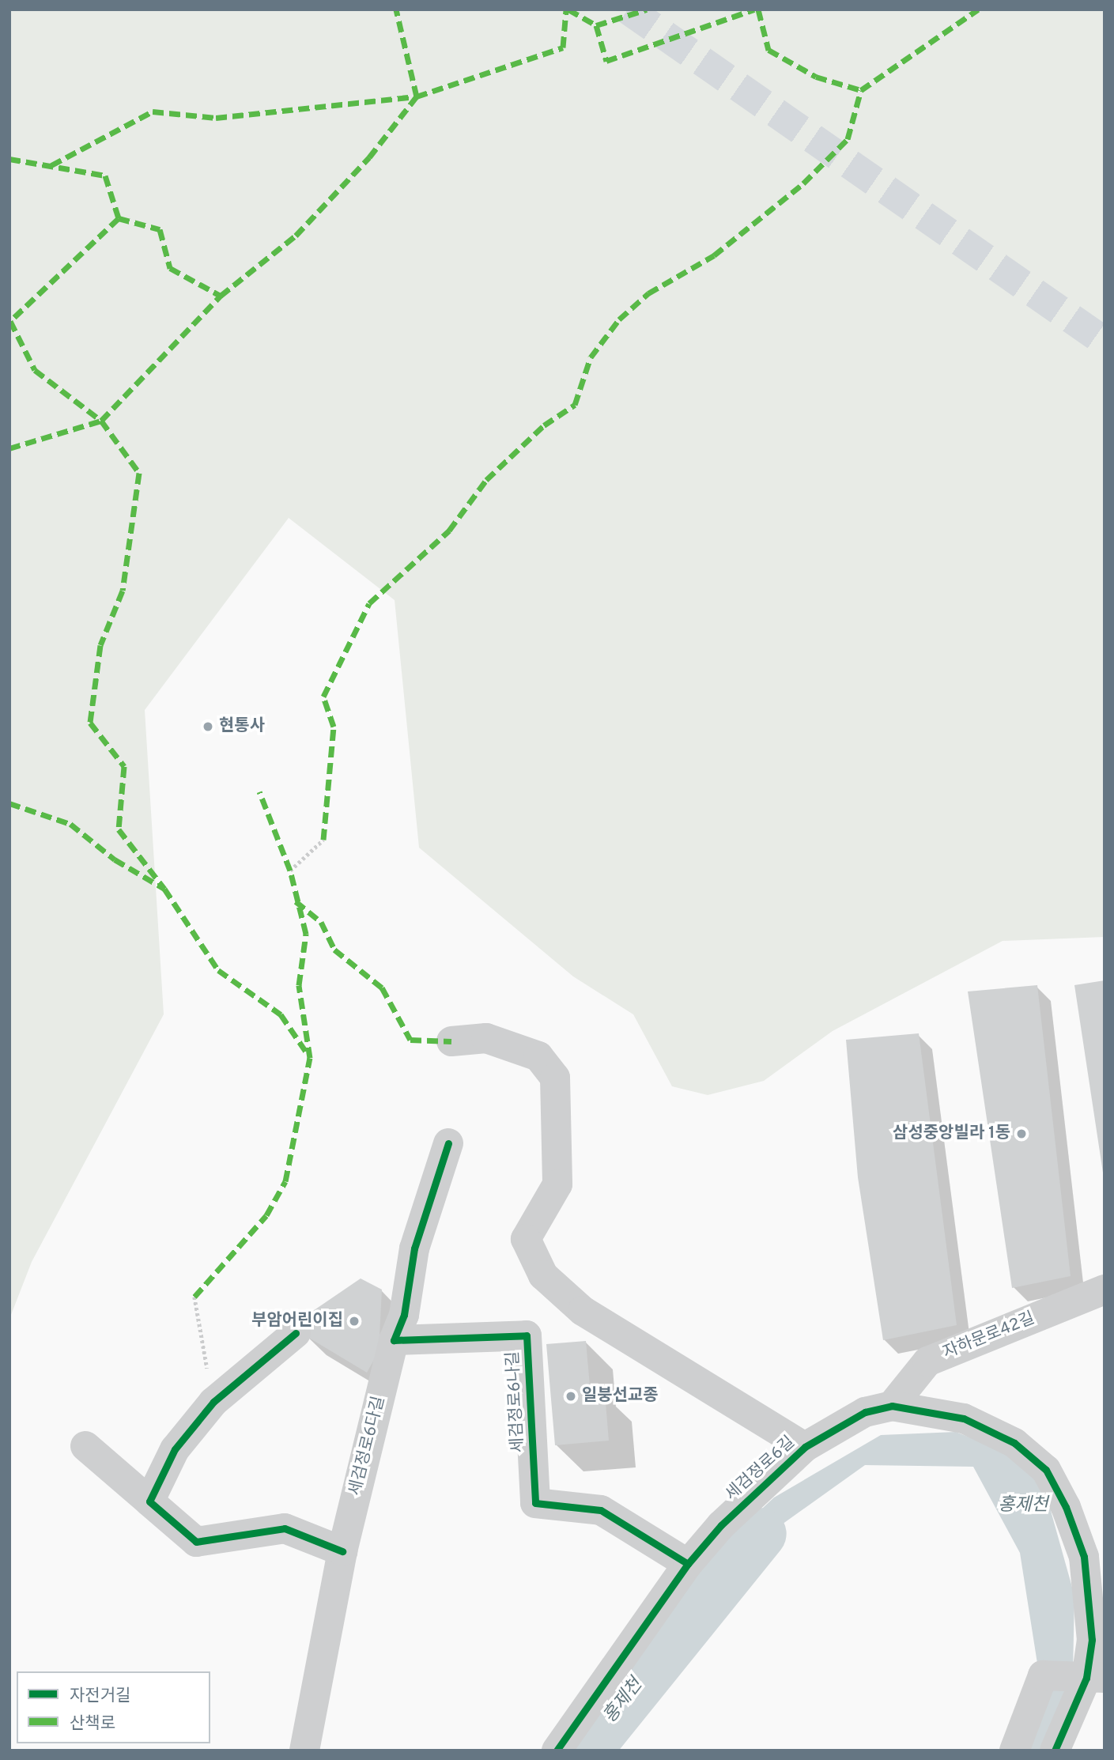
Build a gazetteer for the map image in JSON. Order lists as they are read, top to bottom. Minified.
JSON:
{"streets":{"street":["자하문로42길","세검정로6나길","세검정로6다길","세검정로6길"]},"crossings":[["자하문로42길","세검정로6길"],["세검정로6나길","세검정로6다길"],["세검정로6나길","세검정로6길"]],"water":["홍제천"],"places":["현통사","삼성중앙빌라 1동","부암어린이집","일붕선교종"],"legend":["자전거길","산책로"]}
